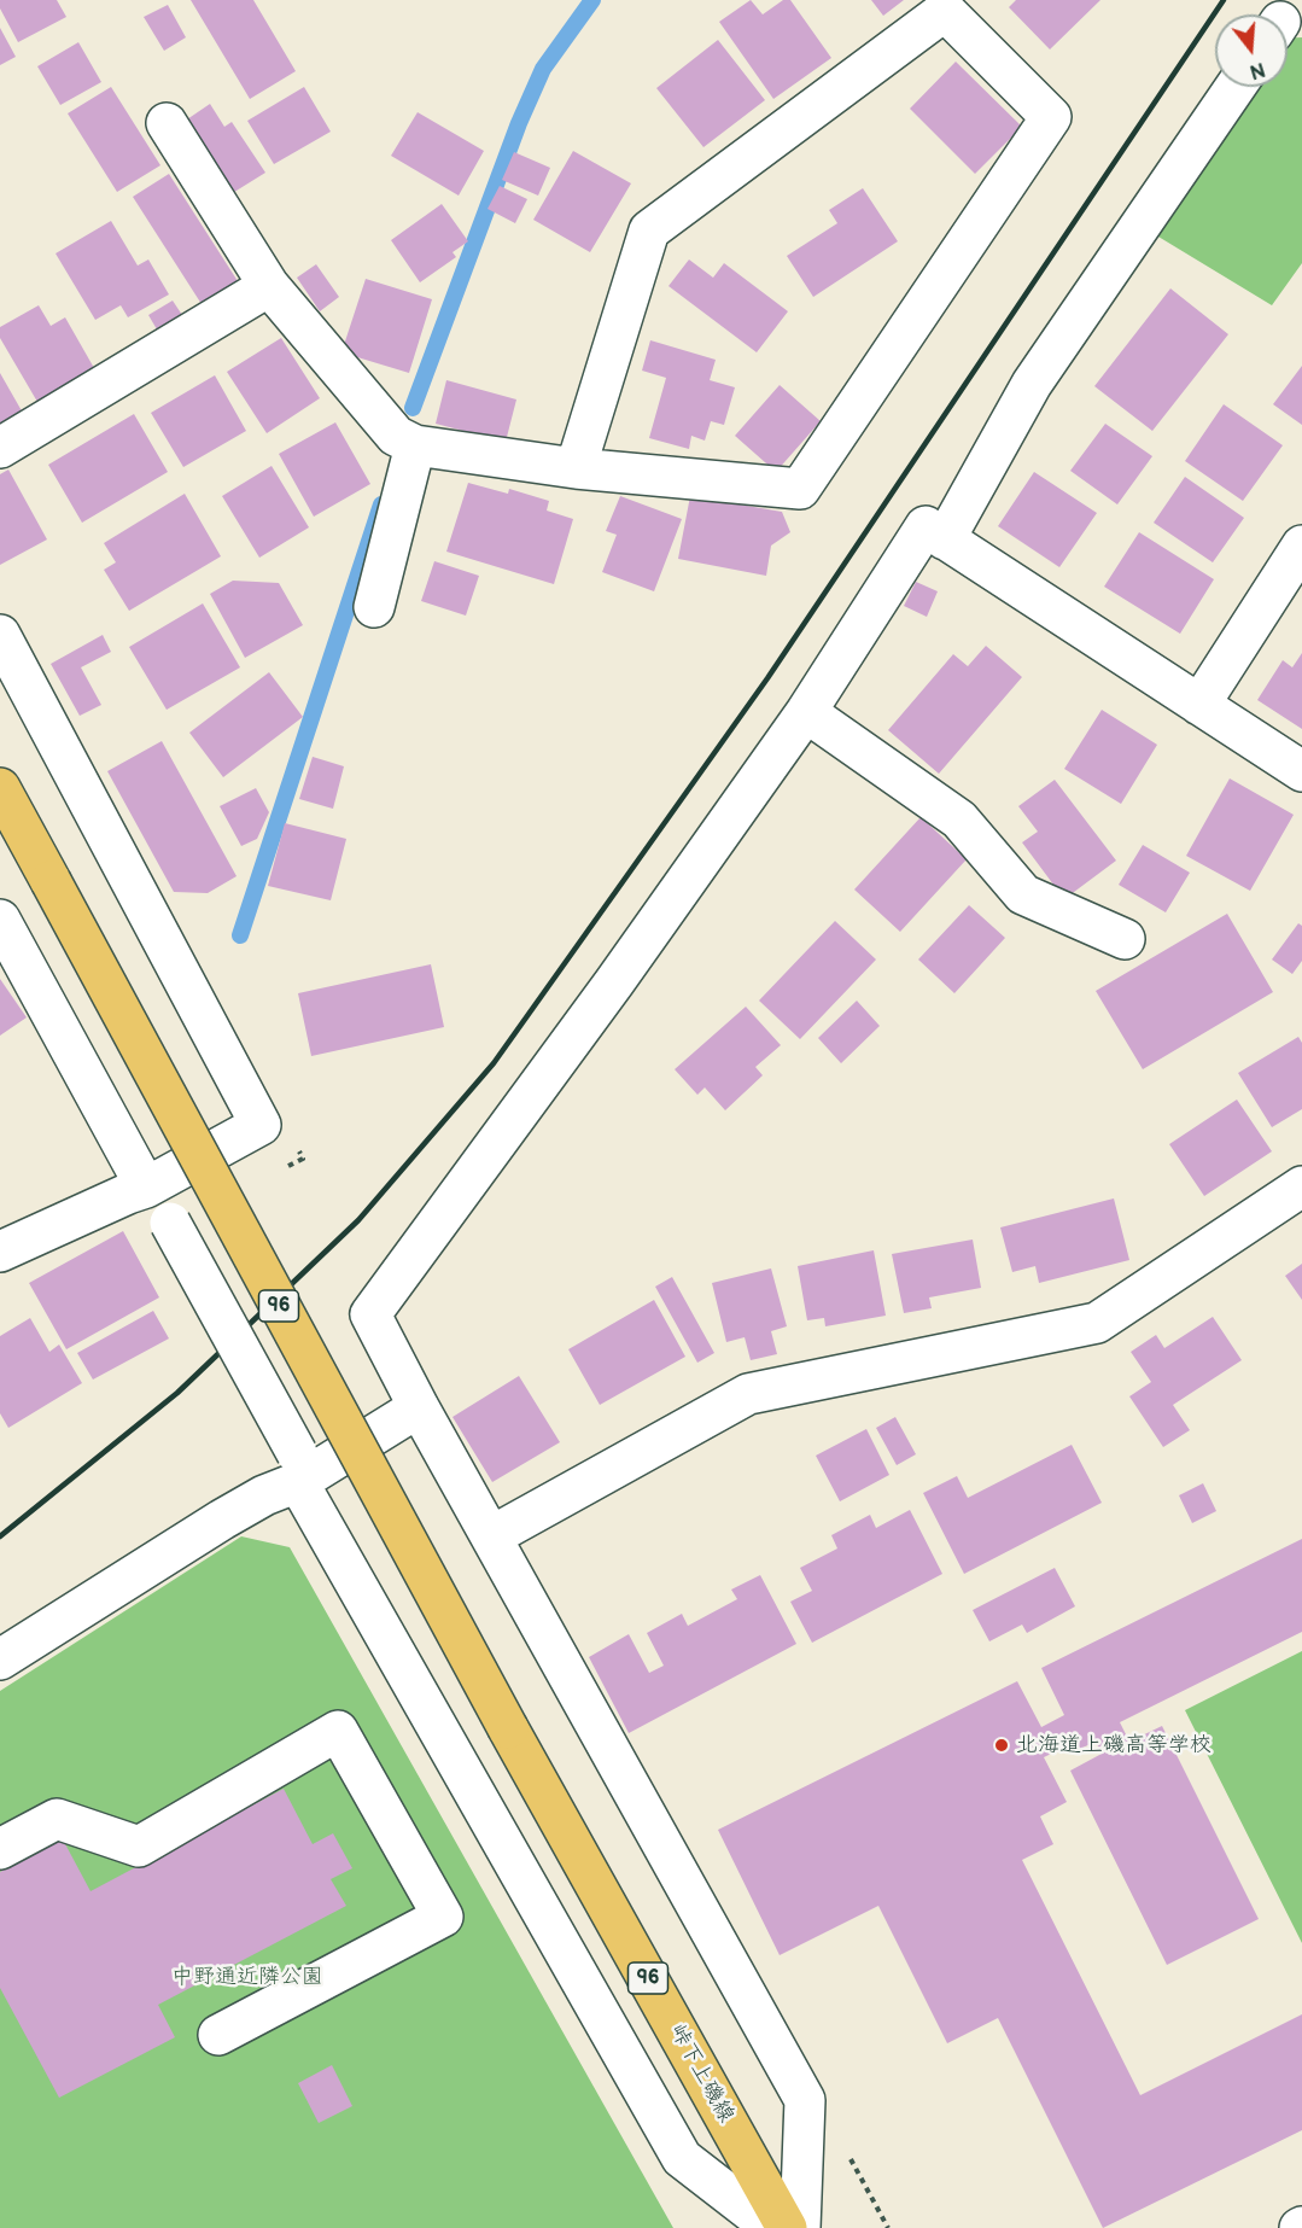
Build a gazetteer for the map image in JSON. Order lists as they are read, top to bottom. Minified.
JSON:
{"streets":{"main road":["96","峠下上磯線"]},"parks":["中野通近隣公園"],"places":["北海道上磯高等学校"],"north":"bottom"}
